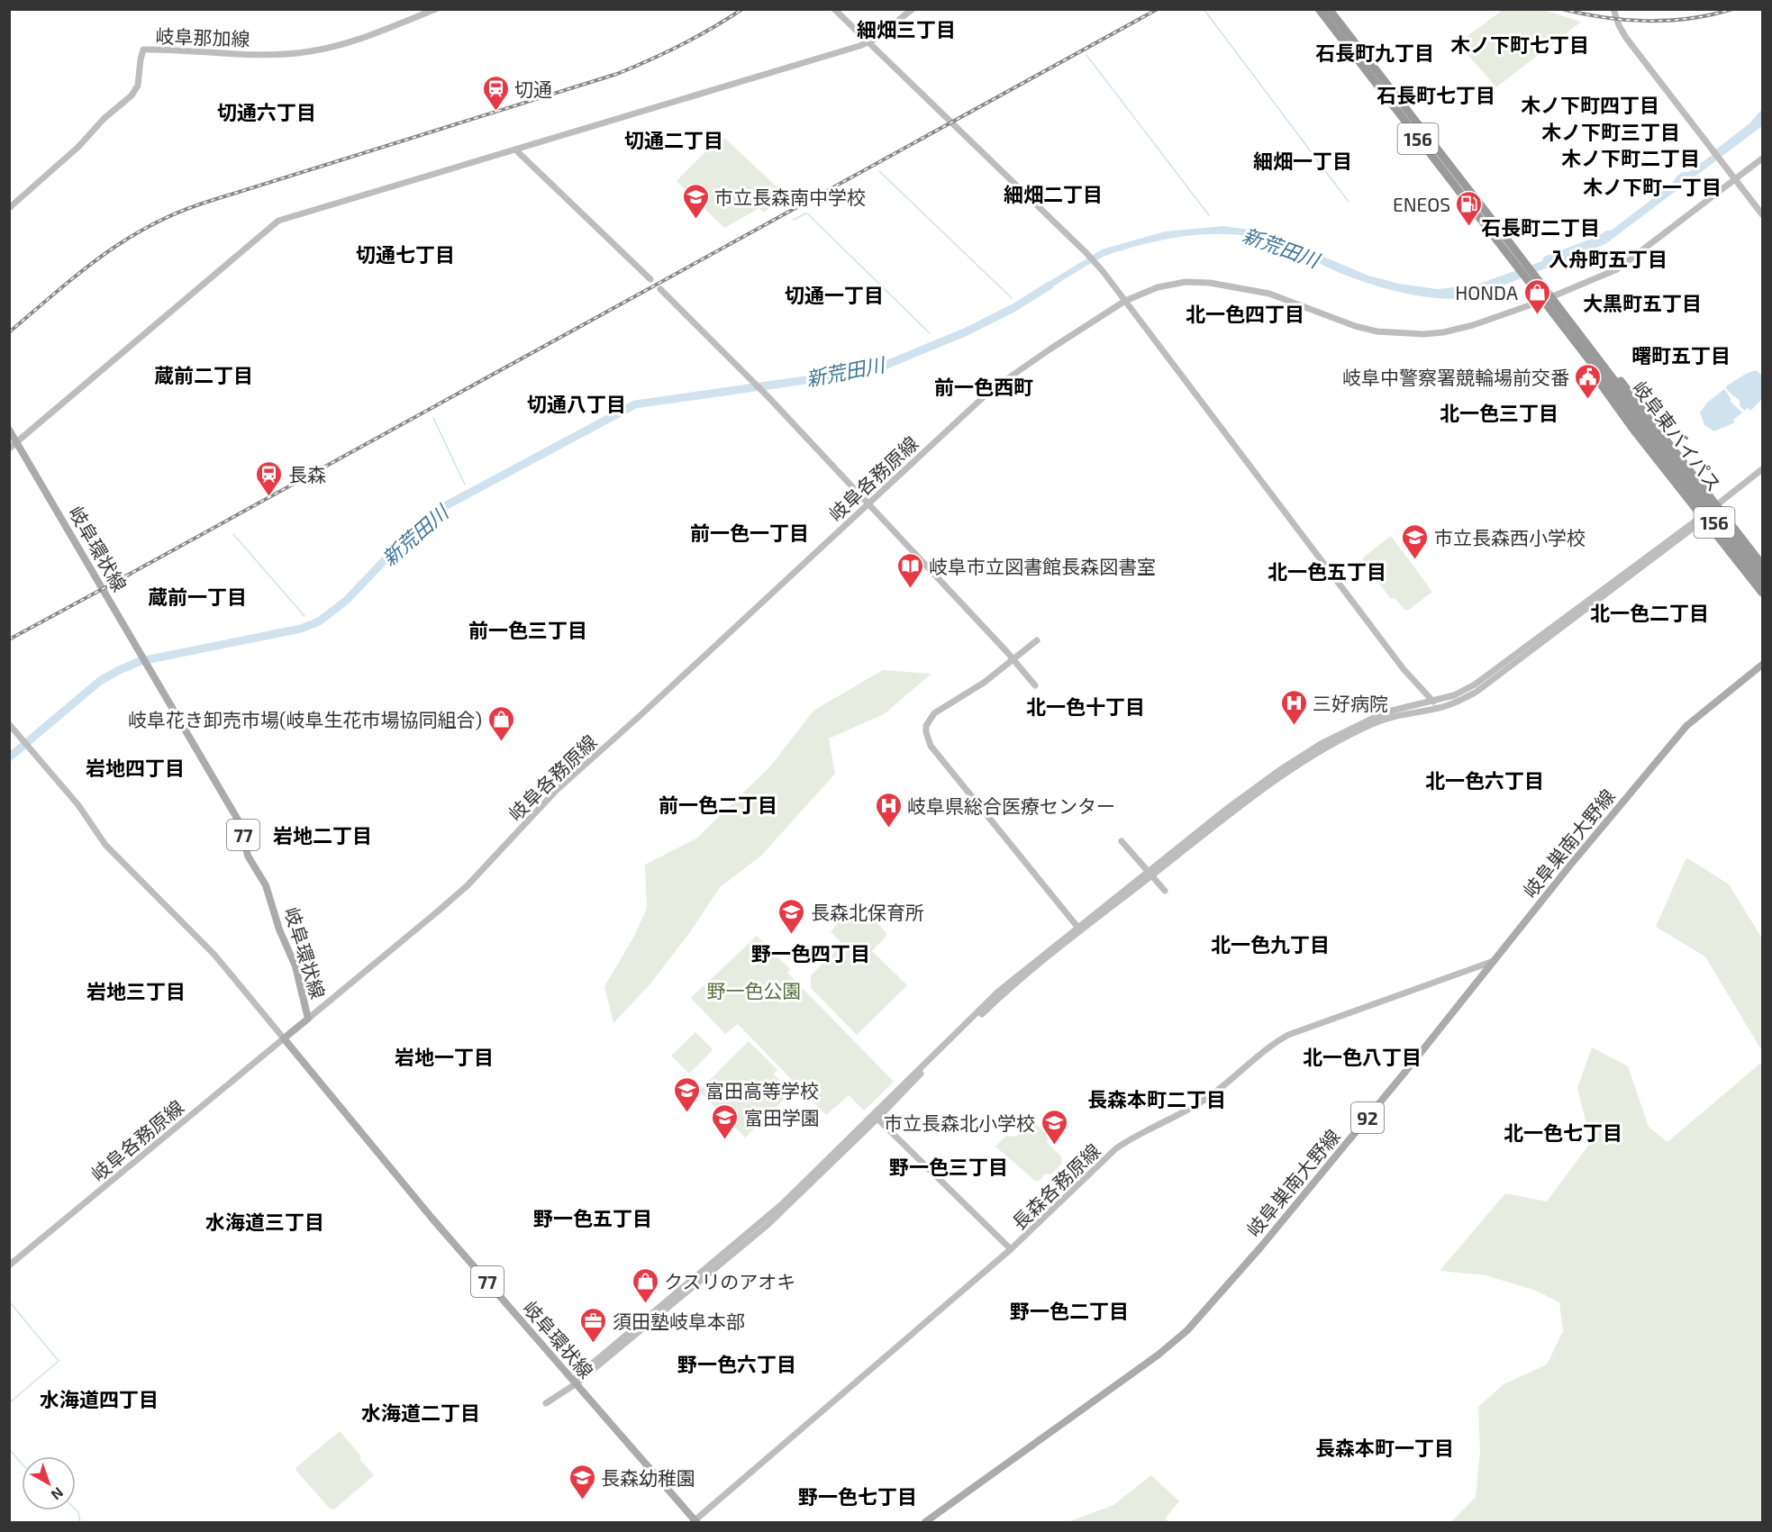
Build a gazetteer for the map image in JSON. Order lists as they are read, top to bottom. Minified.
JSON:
{"streets":{"highway":["156","岐阜東バイパス"],"main road":["岐阜環状線","77","岐阜巣南大野線","92"],"street":["岐阜那加線","岐阜各務原線","長森各務原線"]},"crossings":[["156","岐阜東バイパス"],["岐阜東バイパス","岐阜各務原線"],["岐阜各務原線","岐阜環状線"],["岐阜環状線","長森各務原線"],["岐阜巣南大野線","長森各務原線"]],"districts":["細畑三丁目","木ノ下町七丁目","石長町九丁目","石長町七丁目","木ノ下町四丁目","切通六丁目","木ノ下町三丁目","切通二丁目","木ノ下町二丁目","細畑一丁目","木ノ下町一丁目","細畑二丁目","石長町二丁目","切通七丁目","入舟町五丁目","切通一丁目","大黒町五丁目","北一色四丁目","曙町五丁目","蔵前二丁目","前一色西町","切通八丁目","北一色三丁目","前一色一丁目","北一色五丁目","蔵前一丁目","北一色二丁目","前一色三丁目","北一色十丁目","岩地四丁目","北一色六丁目","前一色二丁目","岩地二丁目","北一色九丁目","野一色四丁目","岩地三丁目","岩地一丁目","北一色八丁目","長森本町二丁目","北一色七丁目","野一色三丁目","野一色五丁目","水海道三丁目","野一色二丁目","野一色六丁目","水海道四丁目","水海道二丁目","長森本町一丁目","野一色七丁目"],"water":["新荒田川"],"parks":["野一色公園"],"places":{"station":["切通","長森"],"school or university":["市立長森南中学校","市立長森西小学校","長森北保育所","富田高等学校","富田学園","市立長森北小学校","長森幼稚園"],"fuel station":["ENEOS"],"shop":["HONDA","岐阜花き卸売市場(岐阜生花市場協同組合)","クスリのアオキ"],"public building":["岐阜中警察署競輪場前交番"],"library":["岐阜市立図書館長森図書室"],"hospital":["三好病院","岐阜県総合医療センター"],"office":["須田塾岐阜本部"]},"north":"bottom right"}
